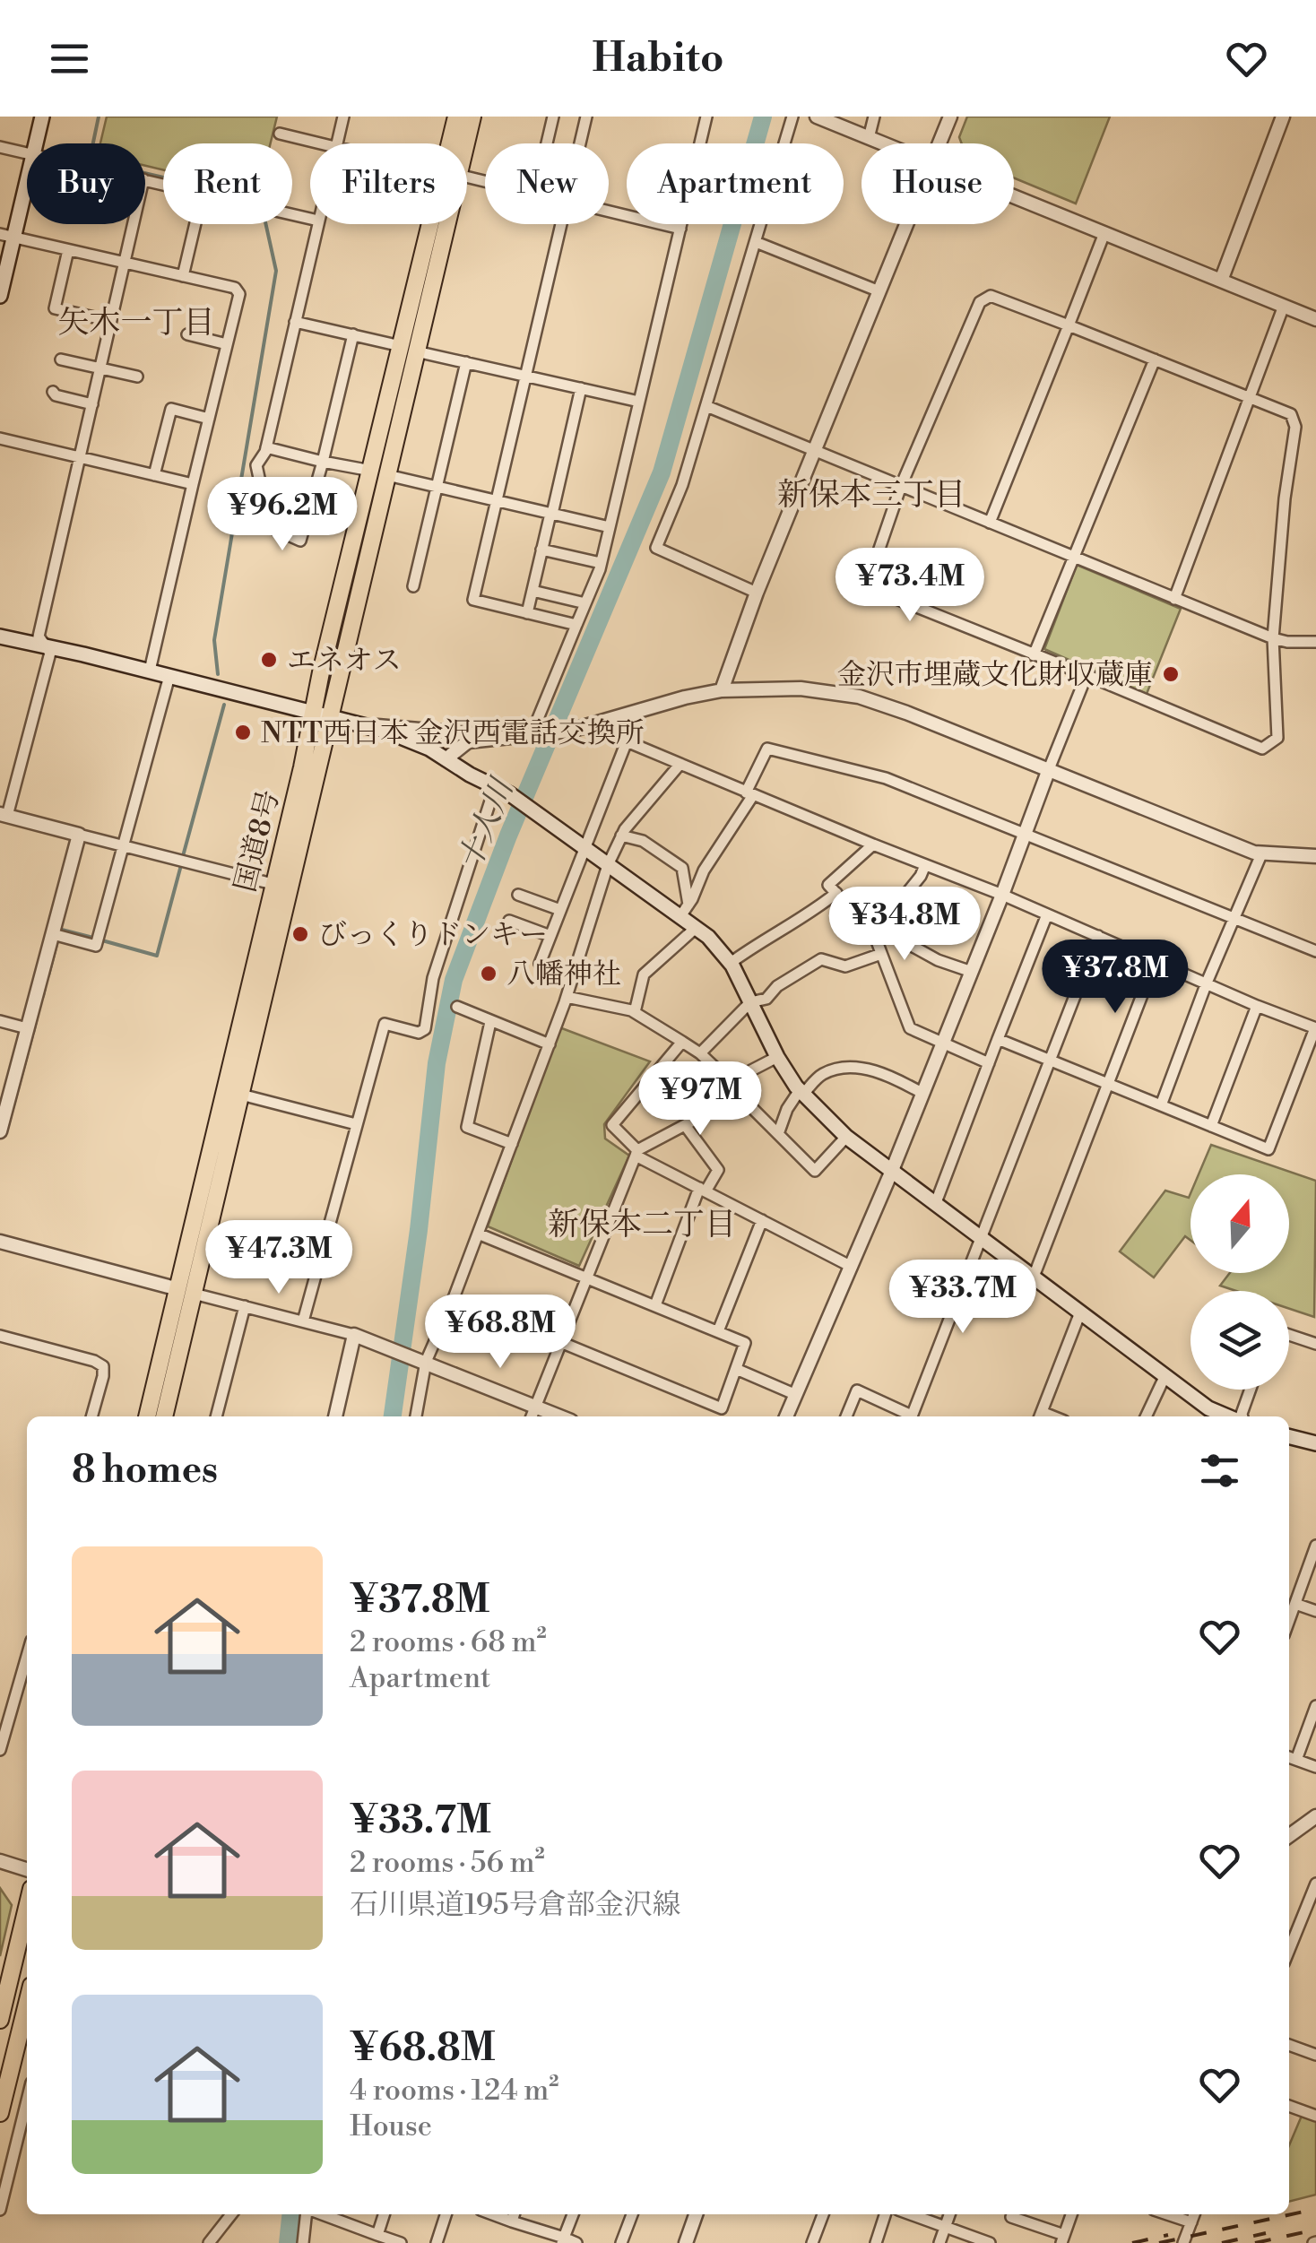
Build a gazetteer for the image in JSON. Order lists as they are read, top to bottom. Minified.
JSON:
{"streets":{"highway":["国道8号"]},"districts":["矢木一丁目","新保本三丁目","新保本二丁目"],"water":["十人川"],"places":["エネオス","金沢市埋蔵文化財収蔵庫","NTT西日本 金沢西電話交換所","びっくりドンキー","八幡神社"],"north":"top","page":{"header":"Habito","chip":["Buy","Rent","Filters","New","Apartment","House"],"price":["¥96.2M","¥73.4M","¥34.8M","¥37.8M","¥97M","¥47.3M","¥33.7M","¥68.8M"],"heading":"8 homes","list":[{"name":"¥37.8M","note":"2 rooms · 68 m² · Apartment"},{"name":"¥33.7M","note":"2 rooms · 56 m² · 石川県道195号倉部金沢線"},{"name":"¥68.8M","note":"4 rooms · 124 m² · House"}]}}
